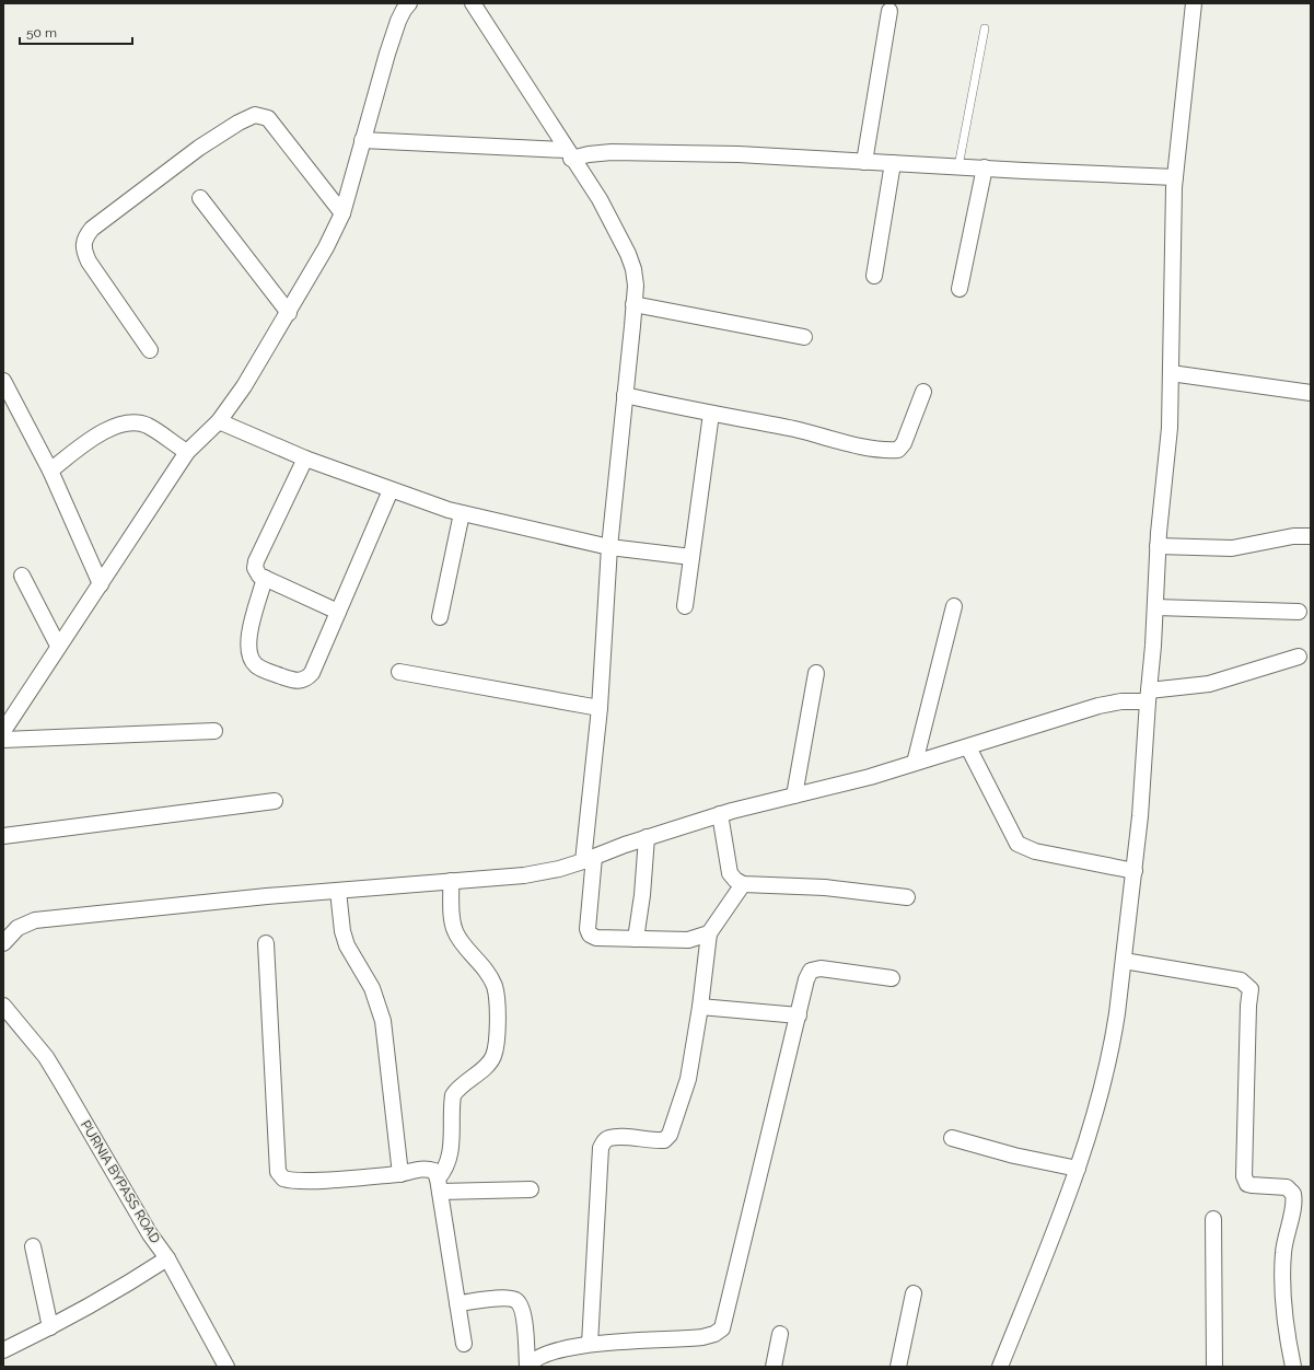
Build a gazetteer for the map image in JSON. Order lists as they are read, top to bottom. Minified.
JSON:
{"streets":{"street":["PURNIA BYPASS ROAD"]},"scale_bar":"50 m"}
